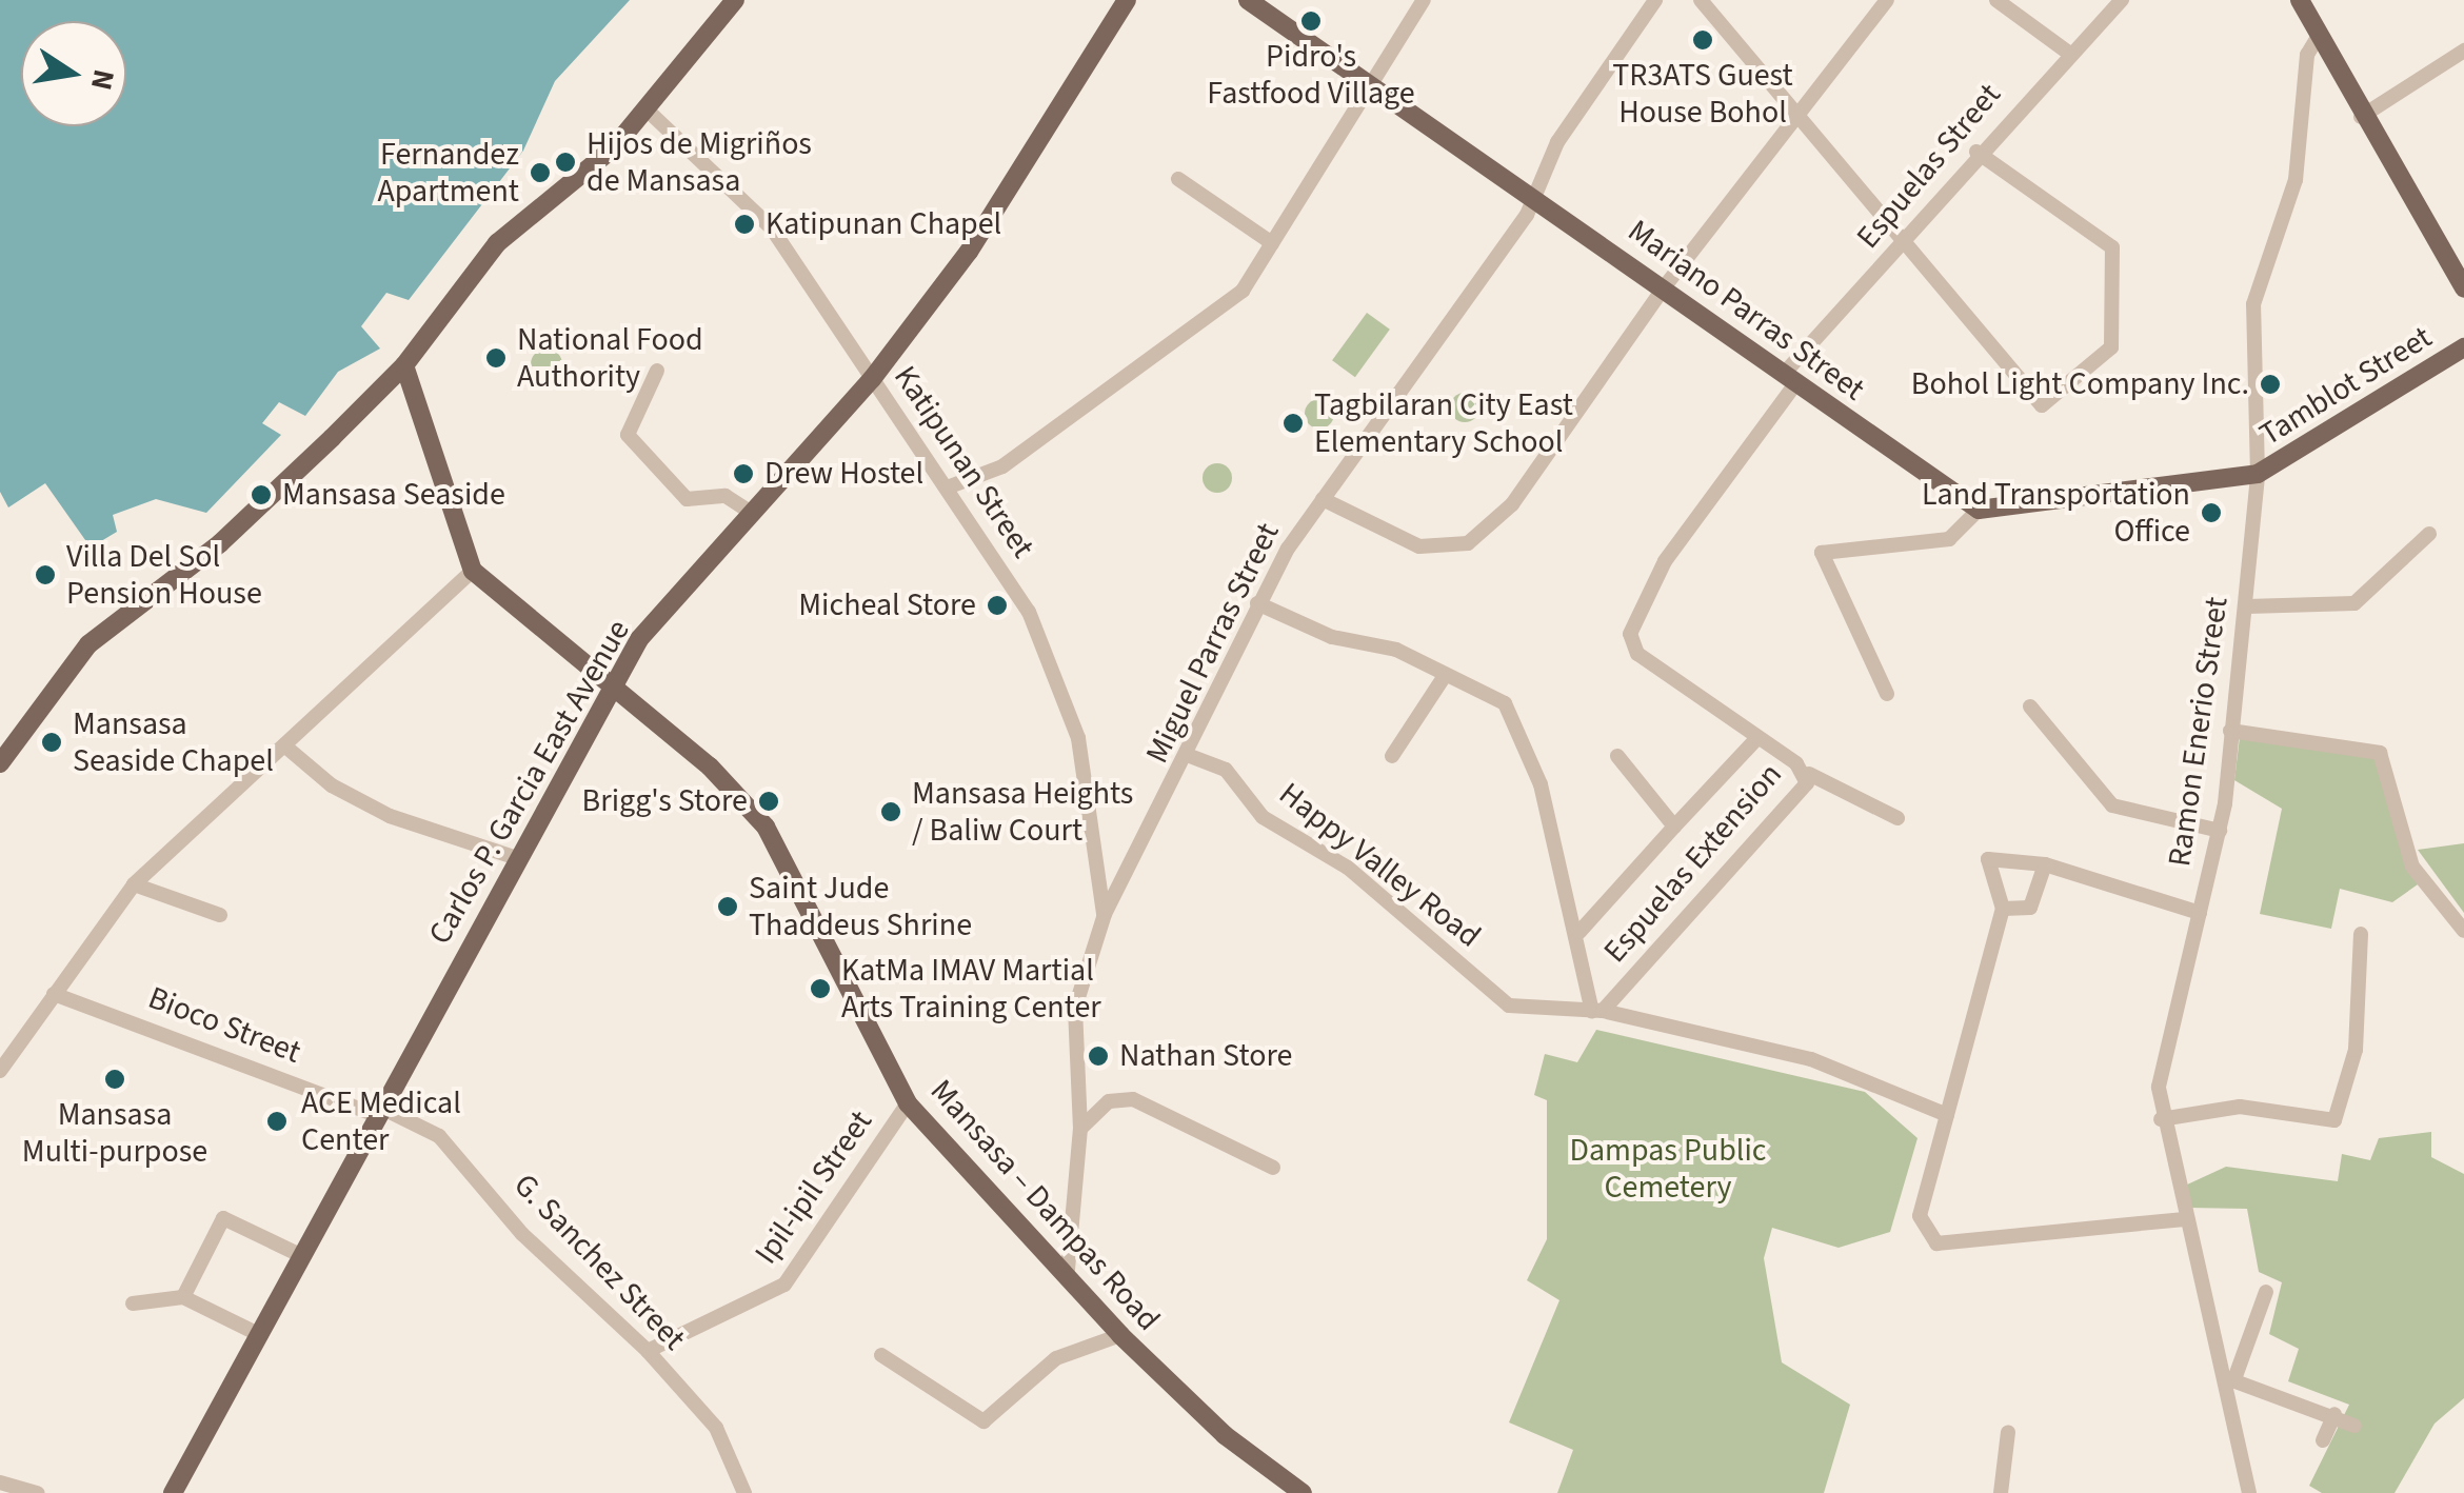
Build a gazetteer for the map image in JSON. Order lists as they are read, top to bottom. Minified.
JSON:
{"streets":{"main road":["Mariano Parras Street","Tamblot Street","Carlos P. Garcia East Avenue","Mansasa – Dampas Road"],"street":["Espuelas Street","Katipunan Street","Miguel Parras Street","Ramon Enerio Street","Espuelas Extension","Happy Valley Road","Bioco Street","Ipil-ipil Street","G. Sanchez Street"]},"crossings":[["Espuelas Street","Mariano Parras Street"],["Espuelas Street","Espuelas Extension"],["Mariano Parras Street","Miguel Parras Street"],["Mariano Parras Street","Espuelas Extension"],["Tamblot Street","Ramon Enerio Street"],["Katipunan Street","Miguel Parras Street"],["Katipunan Street","Carlos P. Garcia East Avenue"],["Miguel Parras Street","Happy Valley Road"],["Miguel Parras Street","Mansasa – Dampas Road"],["Carlos P. Garcia East Avenue","Bioco Street"],["Carlos P. Garcia East Avenue","Mansasa – Dampas Road"],["Carlos P. Garcia East Avenue","G. Sanchez Street"],["Espuelas Extension","Happy Valley Road"],["Bioco Street","G. Sanchez Street"],["Ipil-ipil Street","Mansasa – Dampas Road"],["Ipil-ipil Street","G. Sanchez Street"]],"parks":["Dampas Public Cemetery"],"places":["Pidro's Fastfood Village","TR3ATS Guest House Bohol","Hijos de Migriños de Mansasa","Fernandez Apartment","Katipunan Chapel","National Food Authority","Bohol Light Company Inc.","Tagbilaran City East Elementary School","Drew Hostel","Mansasa Seaside","Land Transportation Office","Villa Del Sol Pension House","Micheal Store","Mansasa Seaside Chapel","Brigg's Store","Mansasa Heights / Baliw Court","Saint Jude Thaddeus Shrine","KatMa IMAV Martial Arts Training Center","Nathan Store","Mansasa Multi-purpose","ACE Medical Center"],"north":"right"}
